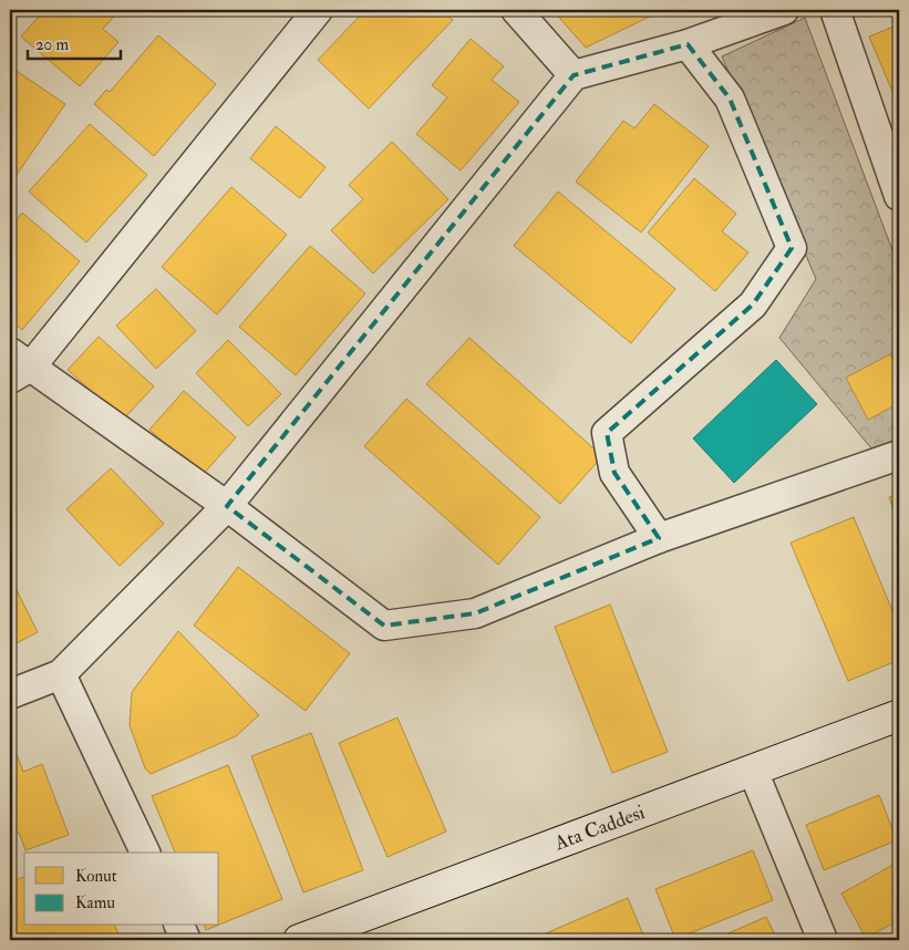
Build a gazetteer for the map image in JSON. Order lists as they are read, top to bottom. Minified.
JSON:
{"streets":{"street":["Ata Caddesi"]},"legend":["Konut","Kamu"],"scale_bar":"20 m"}
